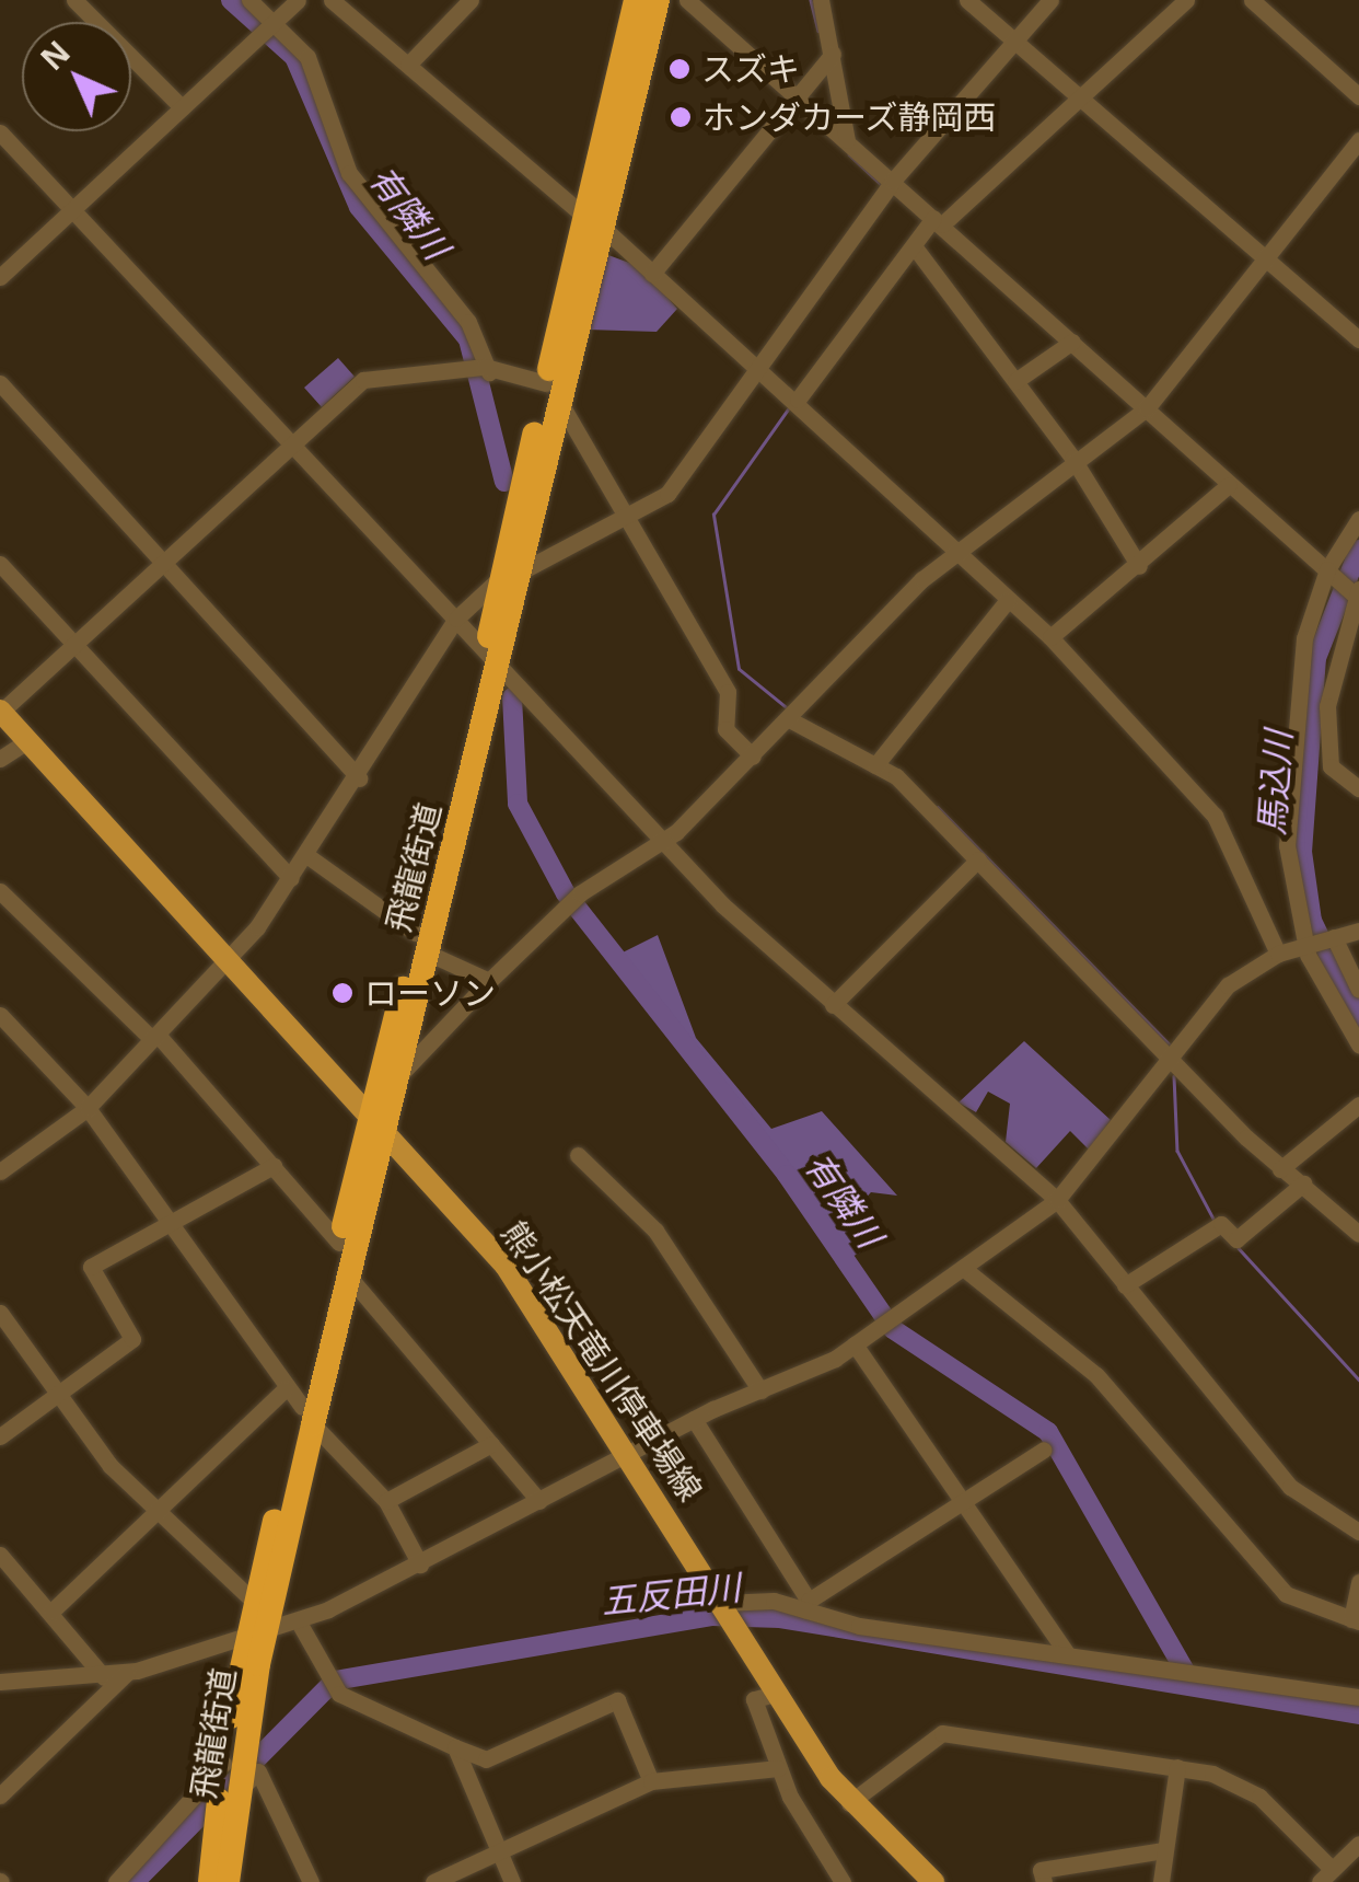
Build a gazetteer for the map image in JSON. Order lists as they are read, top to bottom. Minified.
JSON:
{"streets":{"highway":["飛龍街道"],"main road":["熊小松天竜川停車場線"]},"crossings":[["飛龍街道","熊小松天竜川停車場線"]],"water":["有隣川","馬込川","五反田川"],"places":["スズキ","ホンダカーズ静岡西","ローソン"],"north":"top left"}
